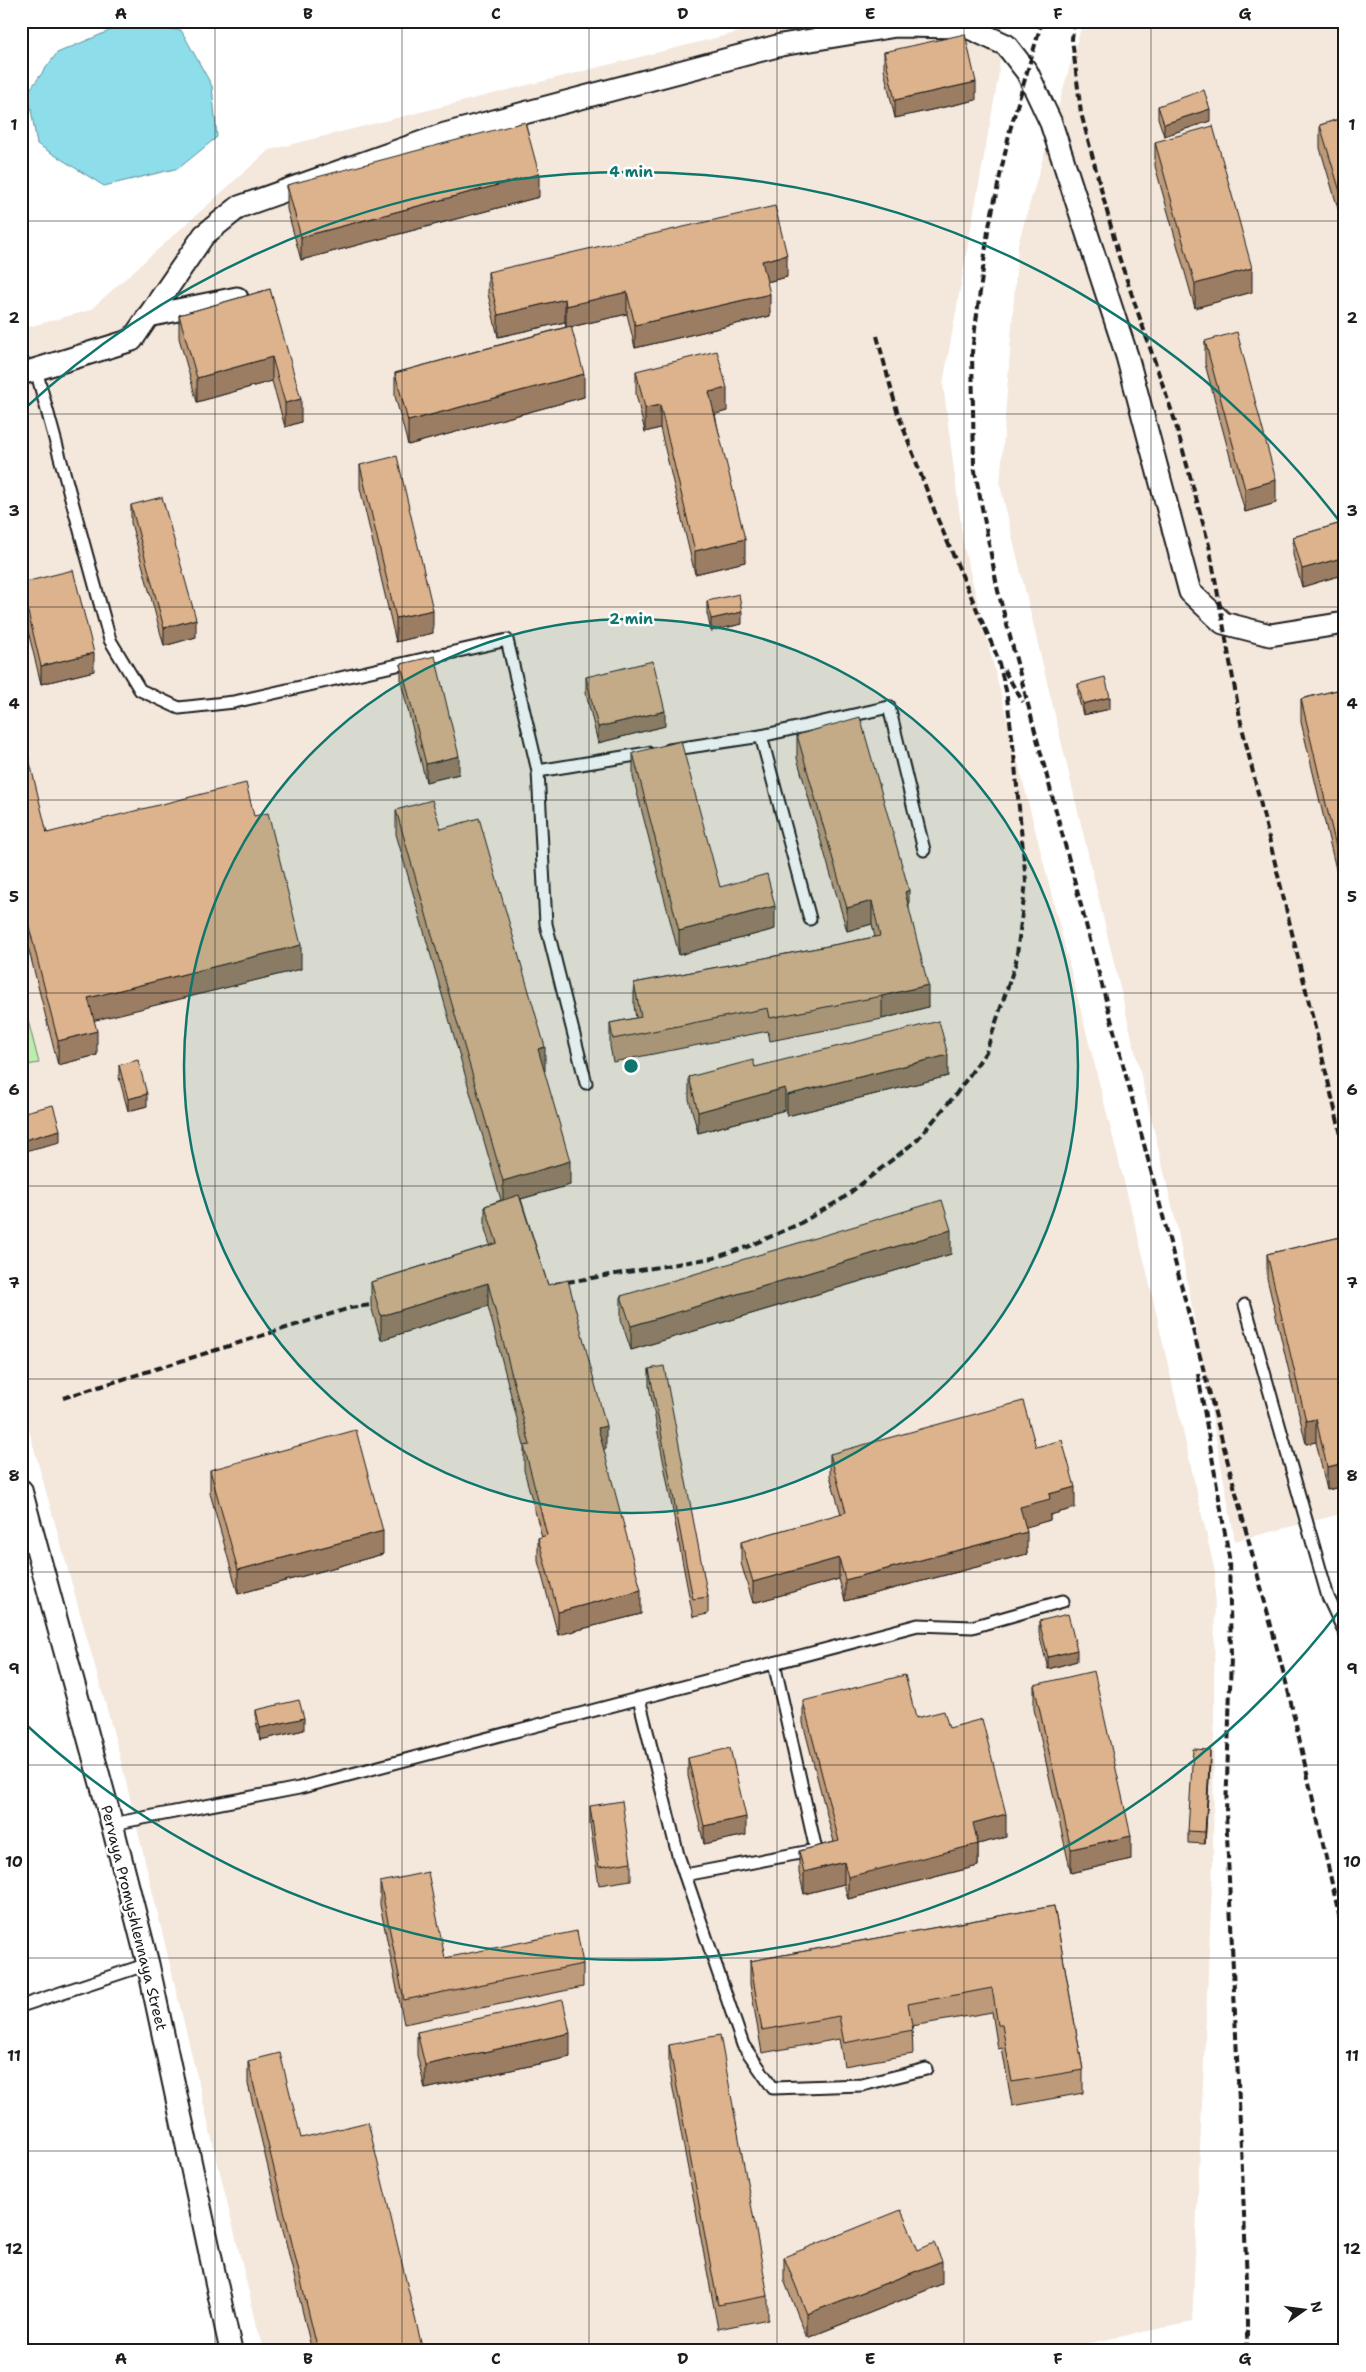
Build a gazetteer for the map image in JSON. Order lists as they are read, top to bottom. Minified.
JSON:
{"streets":{"street":["Pervaya Promyshlennaya Street"]},"north":"right","grid":{"columns":["A","B","C","D","E","F","G"],"rows":["1","2","3","4","5","6","7","8","9","10","11","12"]},"rings":["4 min","2 min"]}
